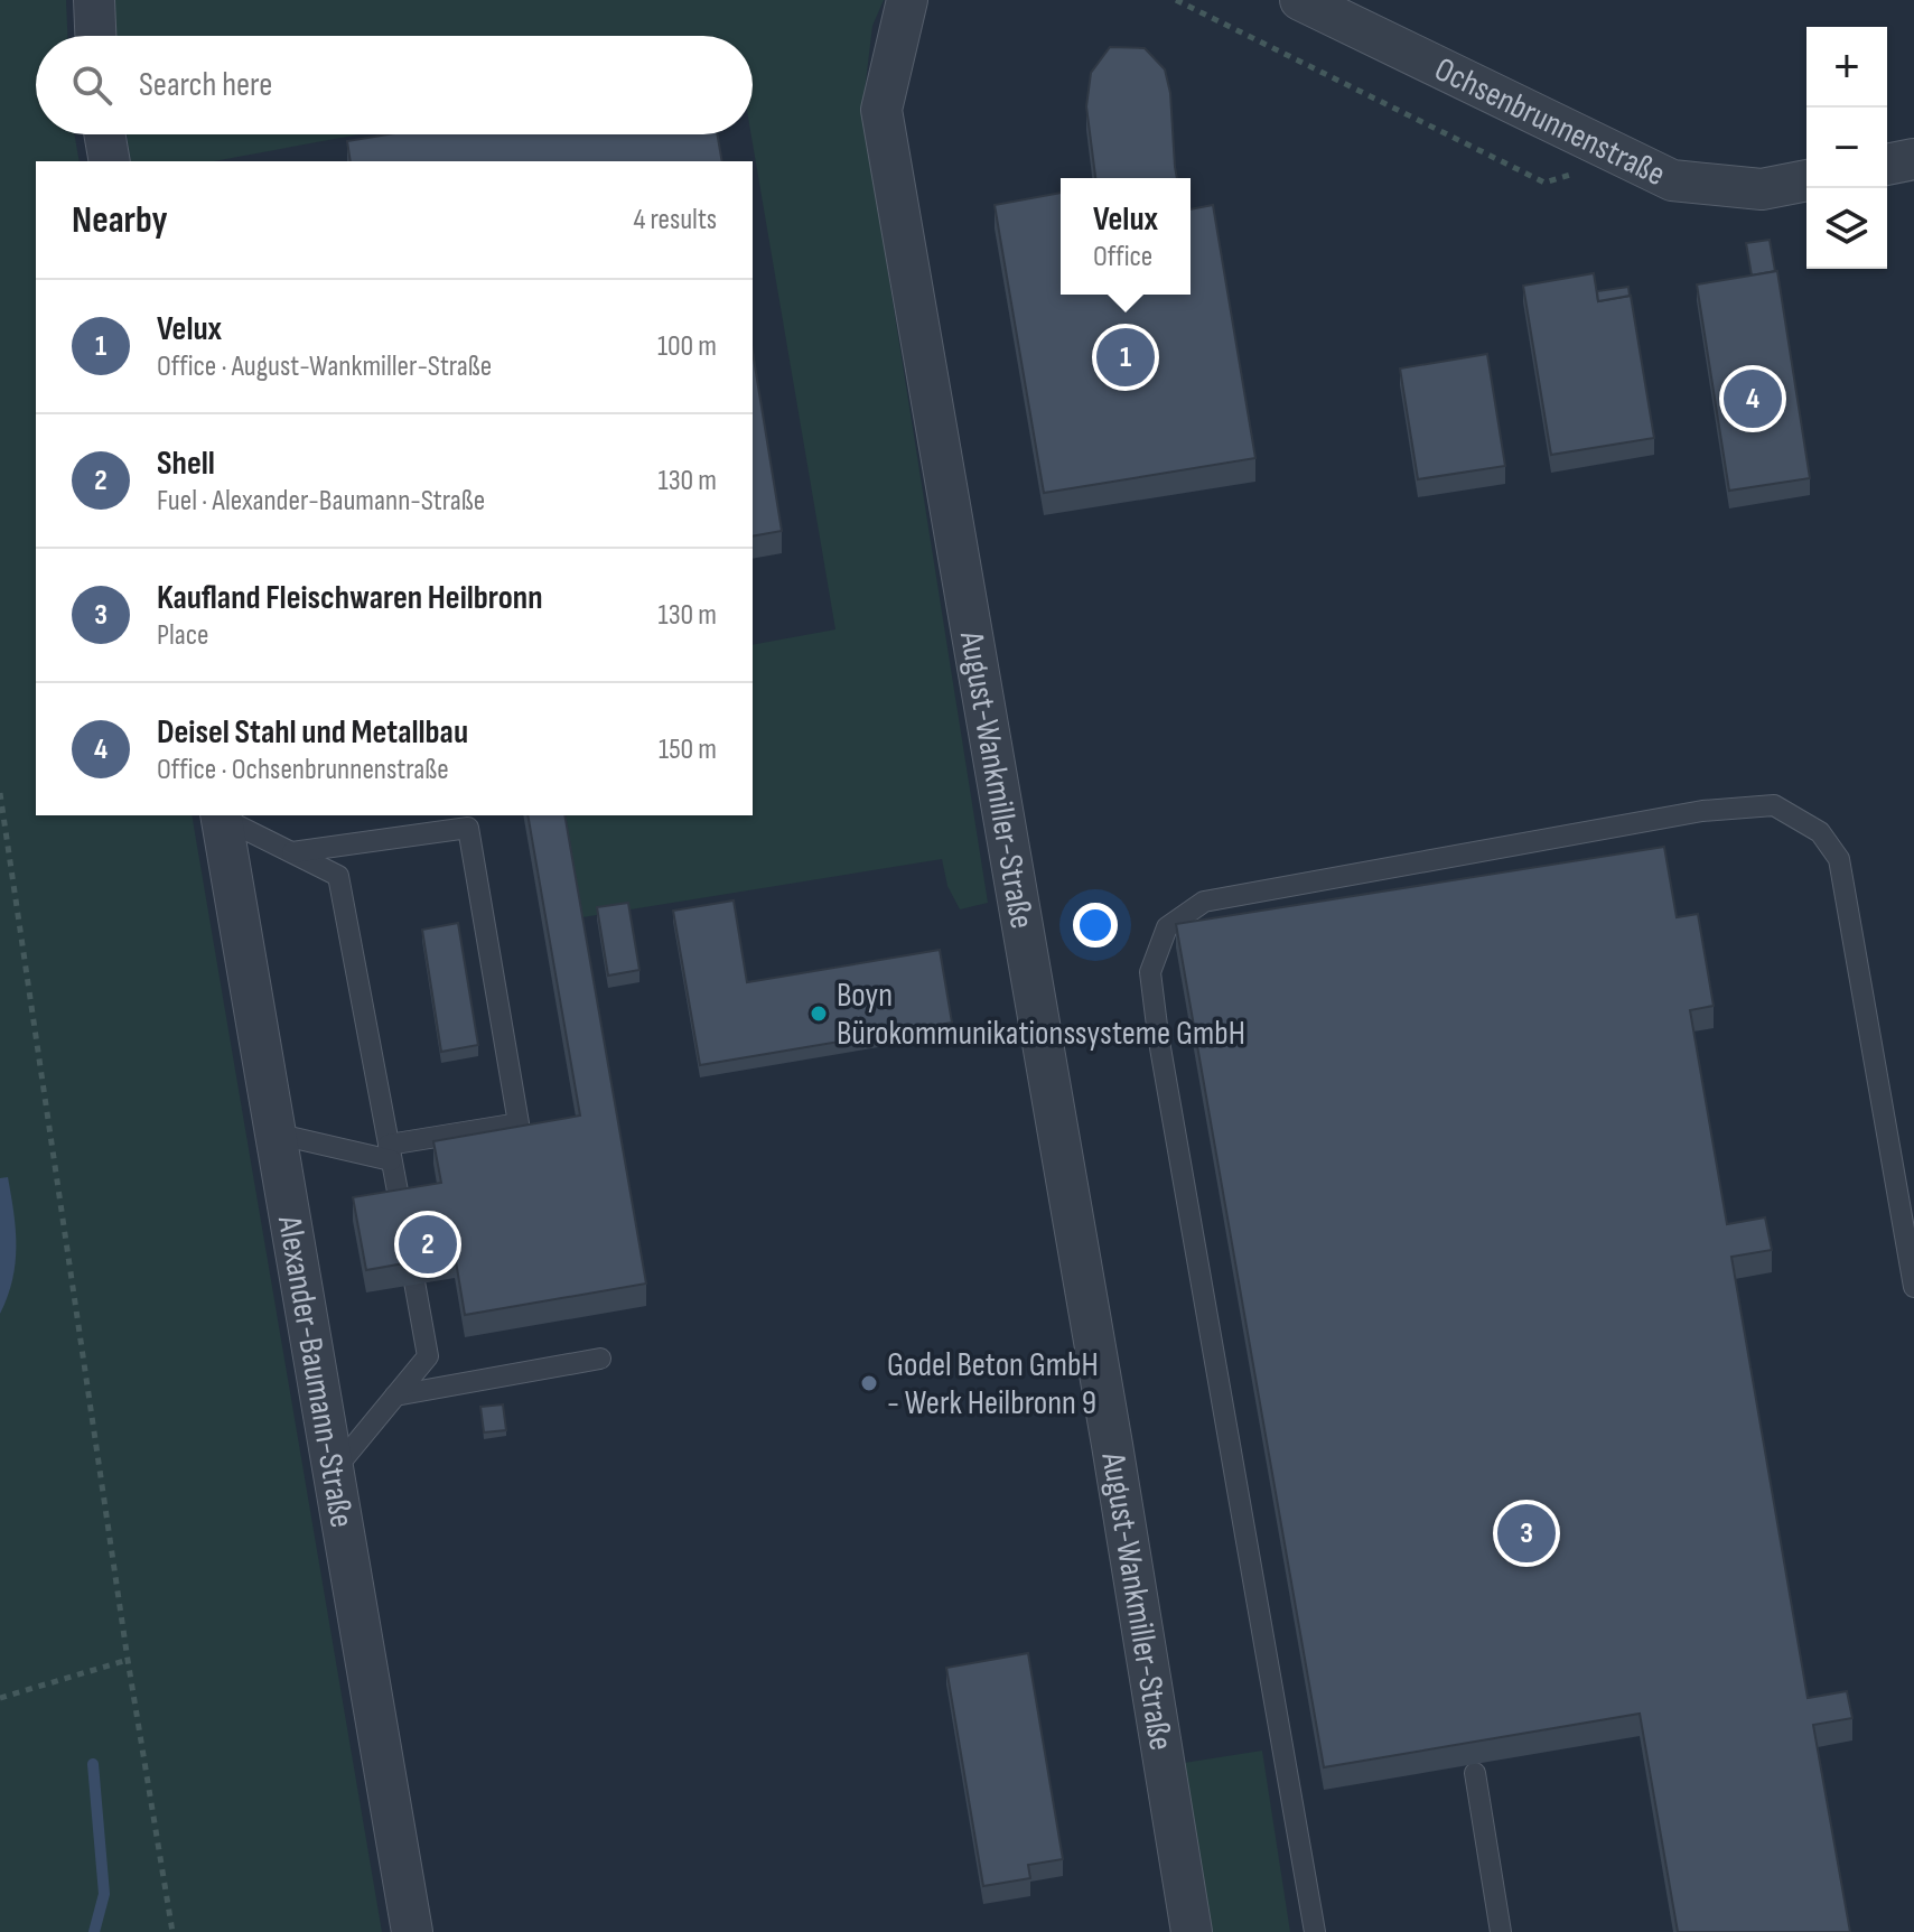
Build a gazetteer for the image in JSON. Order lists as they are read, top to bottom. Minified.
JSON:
{"streets":{"street":["Ochsenbrunnenstraße","August-Wankmiller-Straße","Alexander-Baumann-Straße"]},"places":["Boyn Bürokommunikationssysteme GmbH","Godel Beton GmbH - Werk Heilbronn 9"],"page":{"map_buttons":["+","−"],"search":"Search here","heading":["Nearby","4 results"],"popup":["Velux","Office"],"list":[{"mark":"1","name":"Velux","note":"Office · August-Wankmiller-Straße","value":"100 m"},{"mark":"2","name":"Shell","note":"Fuel · Alexander-Baumann-Straße","value":"130 m"},{"mark":"3","name":"Kaufland Fleischwaren Heilbronn","note":"Place","value":"130 m"},{"mark":"4","name":"Deisel Stahl und Metallbau","note":"Office · Ochsenbrunnenstraße","value":"150 m"}],"pins":["1","4","2","3"]}}
